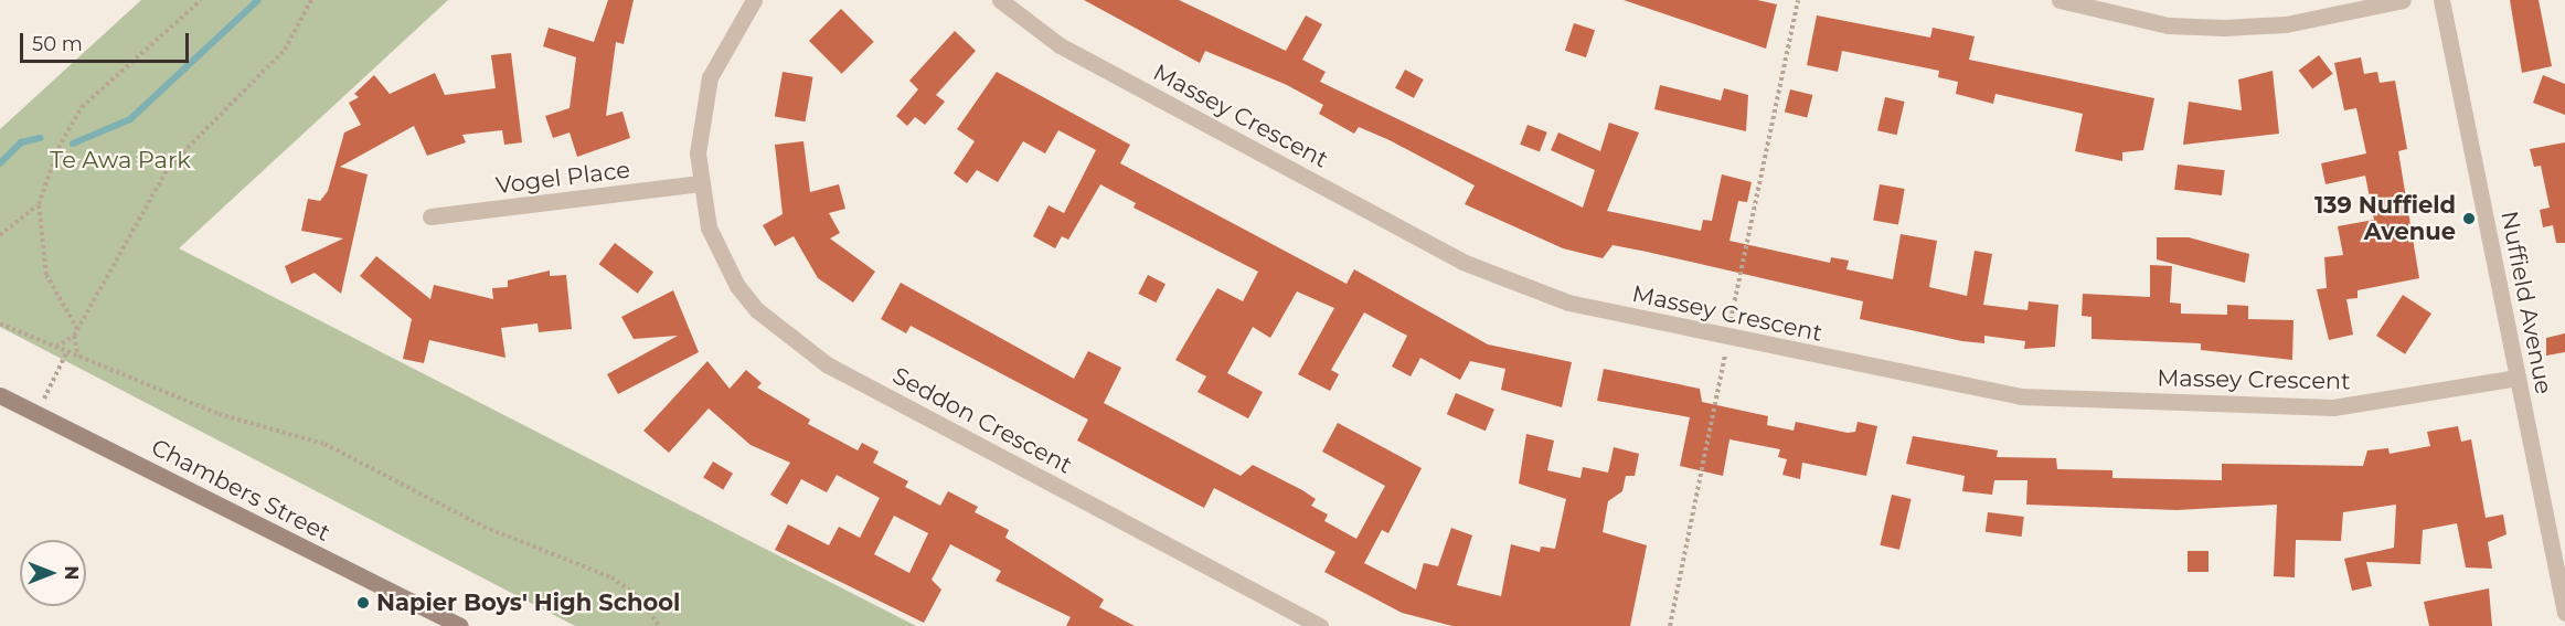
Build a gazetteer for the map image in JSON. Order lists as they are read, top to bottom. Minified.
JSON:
{"streets":{"main road":["Chambers Street"],"street":["Massey Crescent","Vogel Place","Nuffield Avenue","Seddon Crescent"]},"crossings":[["Massey Crescent","Nuffield Avenue"],["Vogel Place","Seddon Crescent"]],"parks":["Te Awa Park"],"places":["139 Nuffield Avenue","Napier Boys' High School"],"scale_bar":"50 m","north":"right"}
